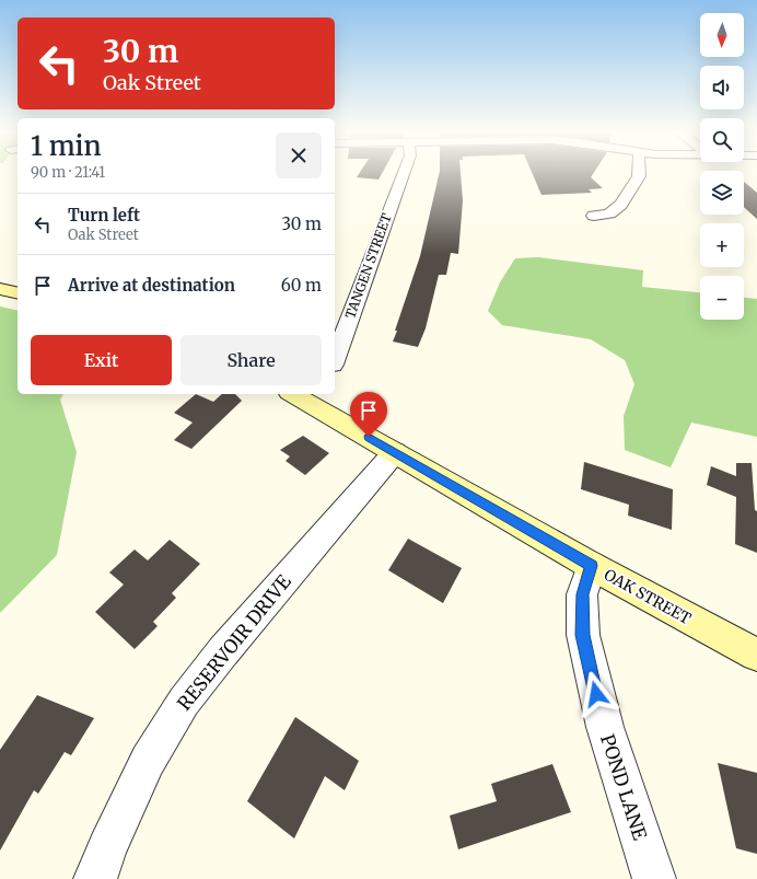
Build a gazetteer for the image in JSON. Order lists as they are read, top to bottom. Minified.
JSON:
{"streets":{"street":["TANGEN STREET","OAK STREET","RESERVOIR DRIVE","POND LANE"]},"crossings":[["OAK STREET","RESERVOIR DRIVE"],["OAK STREET","POND LANE"]],"north":"bottom","page":{"map_buttons":["+","−"],"turn":["30 m","Oak Street"],"heading":["1 min","90 m · 21:41"],"list":[{"name":"Turn left","note":"Oak Street","value":"30 m"},{"name":"Arrive at destination","value":"60 m"}],"buttons":["Exit","Share"]}}
